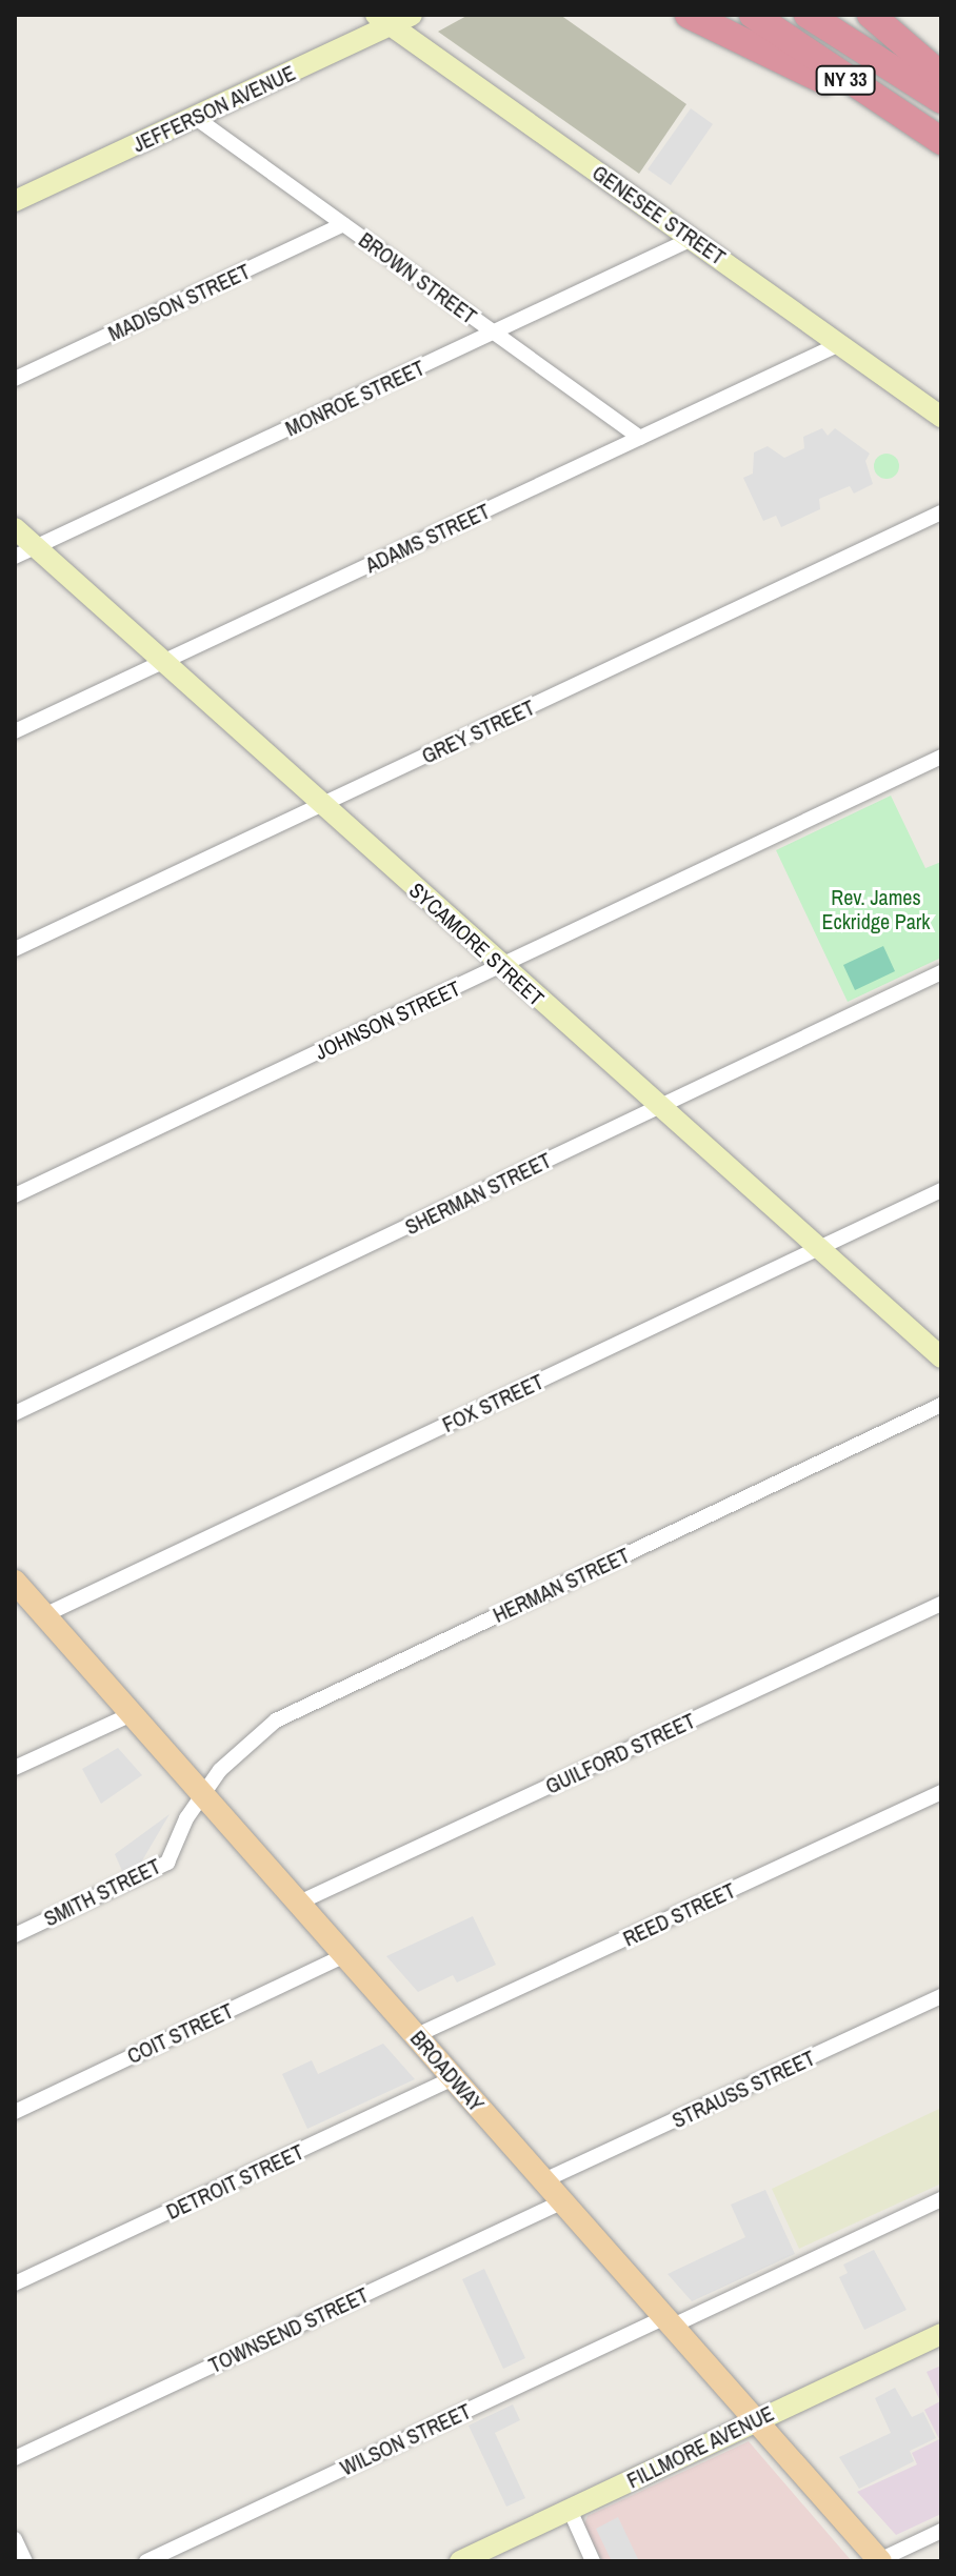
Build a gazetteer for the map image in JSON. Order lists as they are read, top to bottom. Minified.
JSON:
{"streets":{"highway":["NY 33"],"main road":["BROADWAY"],"street":["JEFFERSON AVENUE","GENESEE STREET","BROWN STREET","MADISON STREET","MONROE STREET","ADAMS STREET","GREY STREET","SYCAMORE STREET","JOHNSON STREET","SHERMAN STREET","FOX STREET","HERMAN STREET","GUILFORD STREET","SMITH STREET","REED STREET","COIT STREET","STRAUSS STREET","DETROIT STREET","TOWNSEND STREET","WILSON STREET","FILLMORE AVENUE"]},"crossings":[["JEFFERSON AVENUE","GENESEE STREET"],["JEFFERSON AVENUE","BROWN STREET"],["GENESEE STREET","MONROE STREET"],["GENESEE STREET","ADAMS STREET"],["BROWN STREET","MADISON STREET"],["BROWN STREET","MONROE STREET"],["BROWN STREET","ADAMS STREET"],["MONROE STREET","SYCAMORE STREET"],["ADAMS STREET","SYCAMORE STREET"],["GREY STREET","SYCAMORE STREET"],["SYCAMORE STREET","JOHNSON STREET"],["SYCAMORE STREET","SHERMAN STREET"],["SYCAMORE STREET","FOX STREET"],["FOX STREET","BROADWAY"],["HERMAN STREET","SMITH STREET"],["HERMAN STREET","BROADWAY"],["GUILFORD STREET","BROADWAY"],["SMITH STREET","BROADWAY"],["REED STREET","BROADWAY"],["COIT STREET","BROADWAY"],["BROADWAY","STRAUSS STREET"],["BROADWAY","DETROIT STREET"],["BROADWAY","TOWNSEND STREET"],["BROADWAY","WILSON STREET"],["BROADWAY","FILLMORE AVENUE"]],"parks":["Rev. James Eckridge Park"]}
